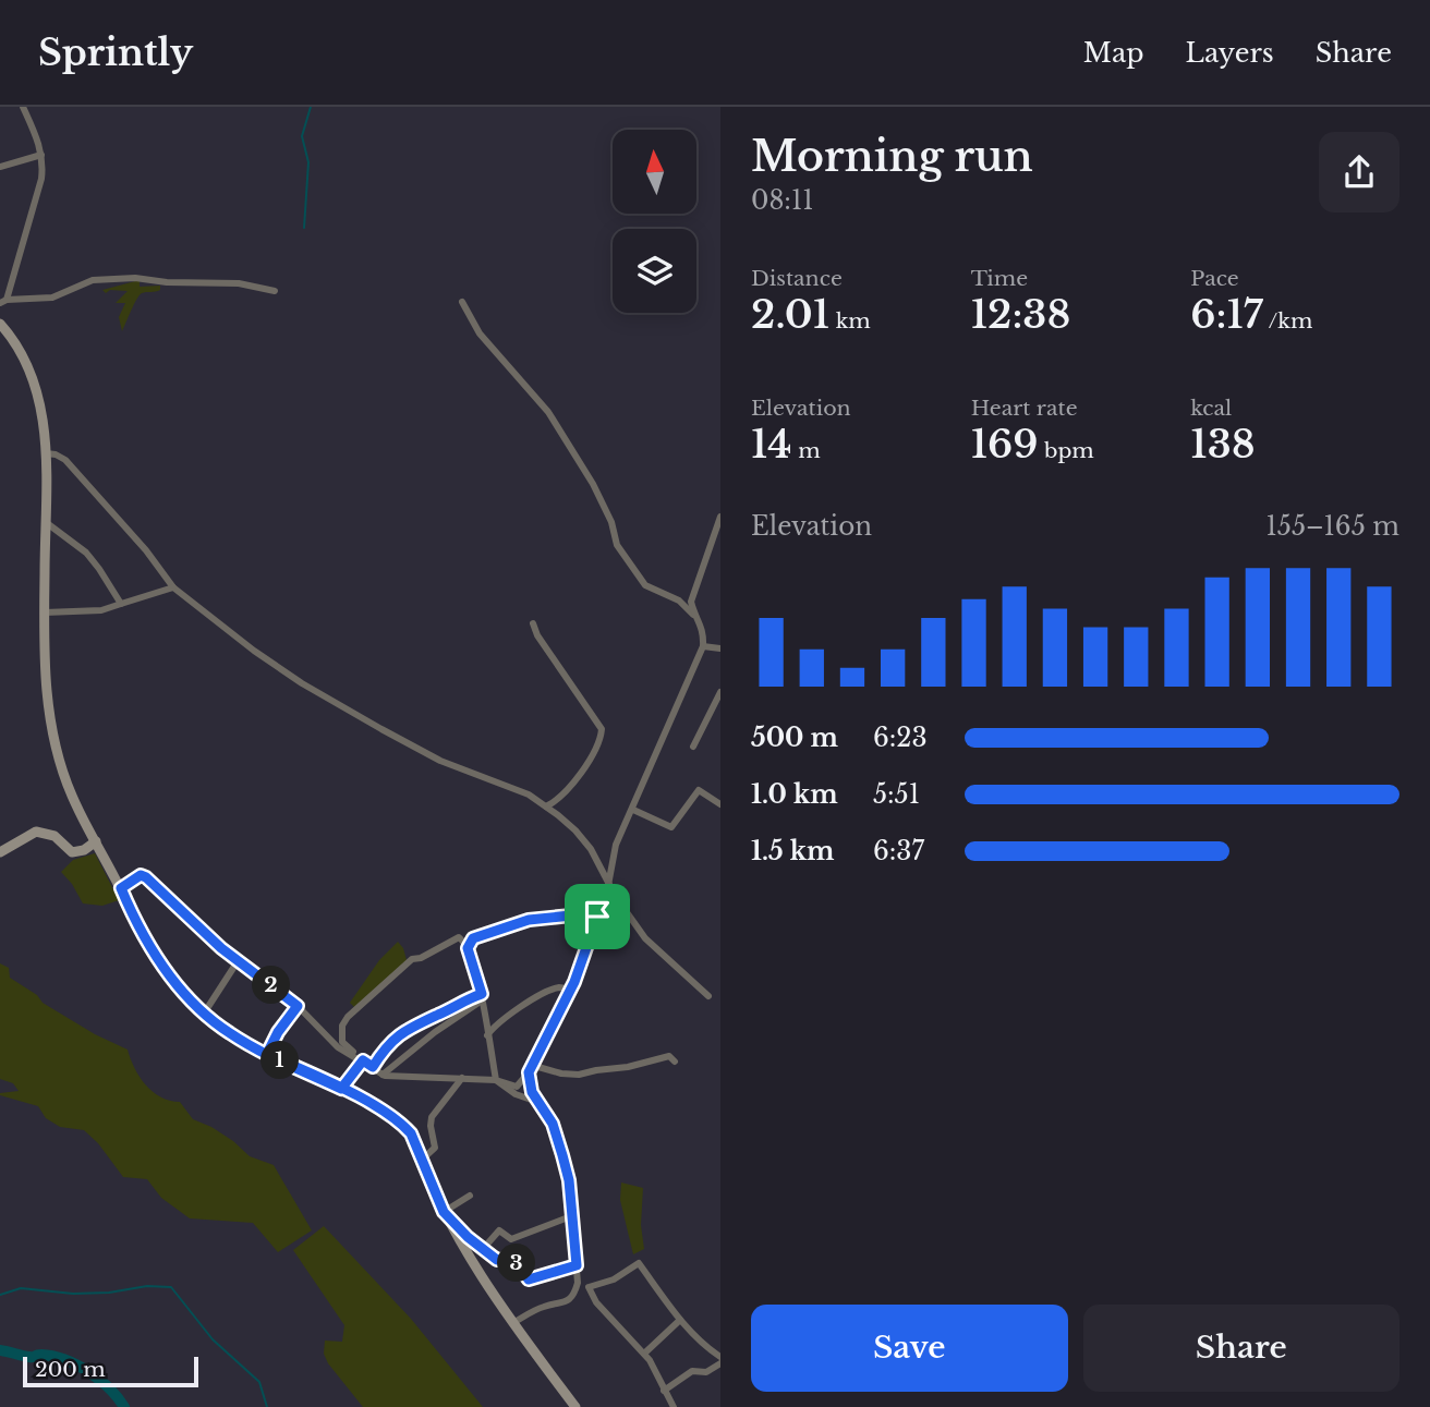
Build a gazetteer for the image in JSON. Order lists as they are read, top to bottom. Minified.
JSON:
{"scale_bar":"200 m","north":"top","page":{"header":"Sprintly","nav":["Map","Layers","Share"],"heading":["Morning run","08:11"],"stats":[["Distance","2.01 km"],["Time","12:38"],["Pace","6:17 /km"],["Elevation","14 m"],["Heart rate","169 bpm"],["kcal","138"]],"chart":["Elevation","155–165 m"],"list":[{"name":"500 m","note":"6:23"},{"name":"1.0 km","note":"5:51"},{"name":"1.5 km","note":"6:37"}],"pins":["2","1","3"],"buttons":["Save","Share"],"scale":"200 m"}}
